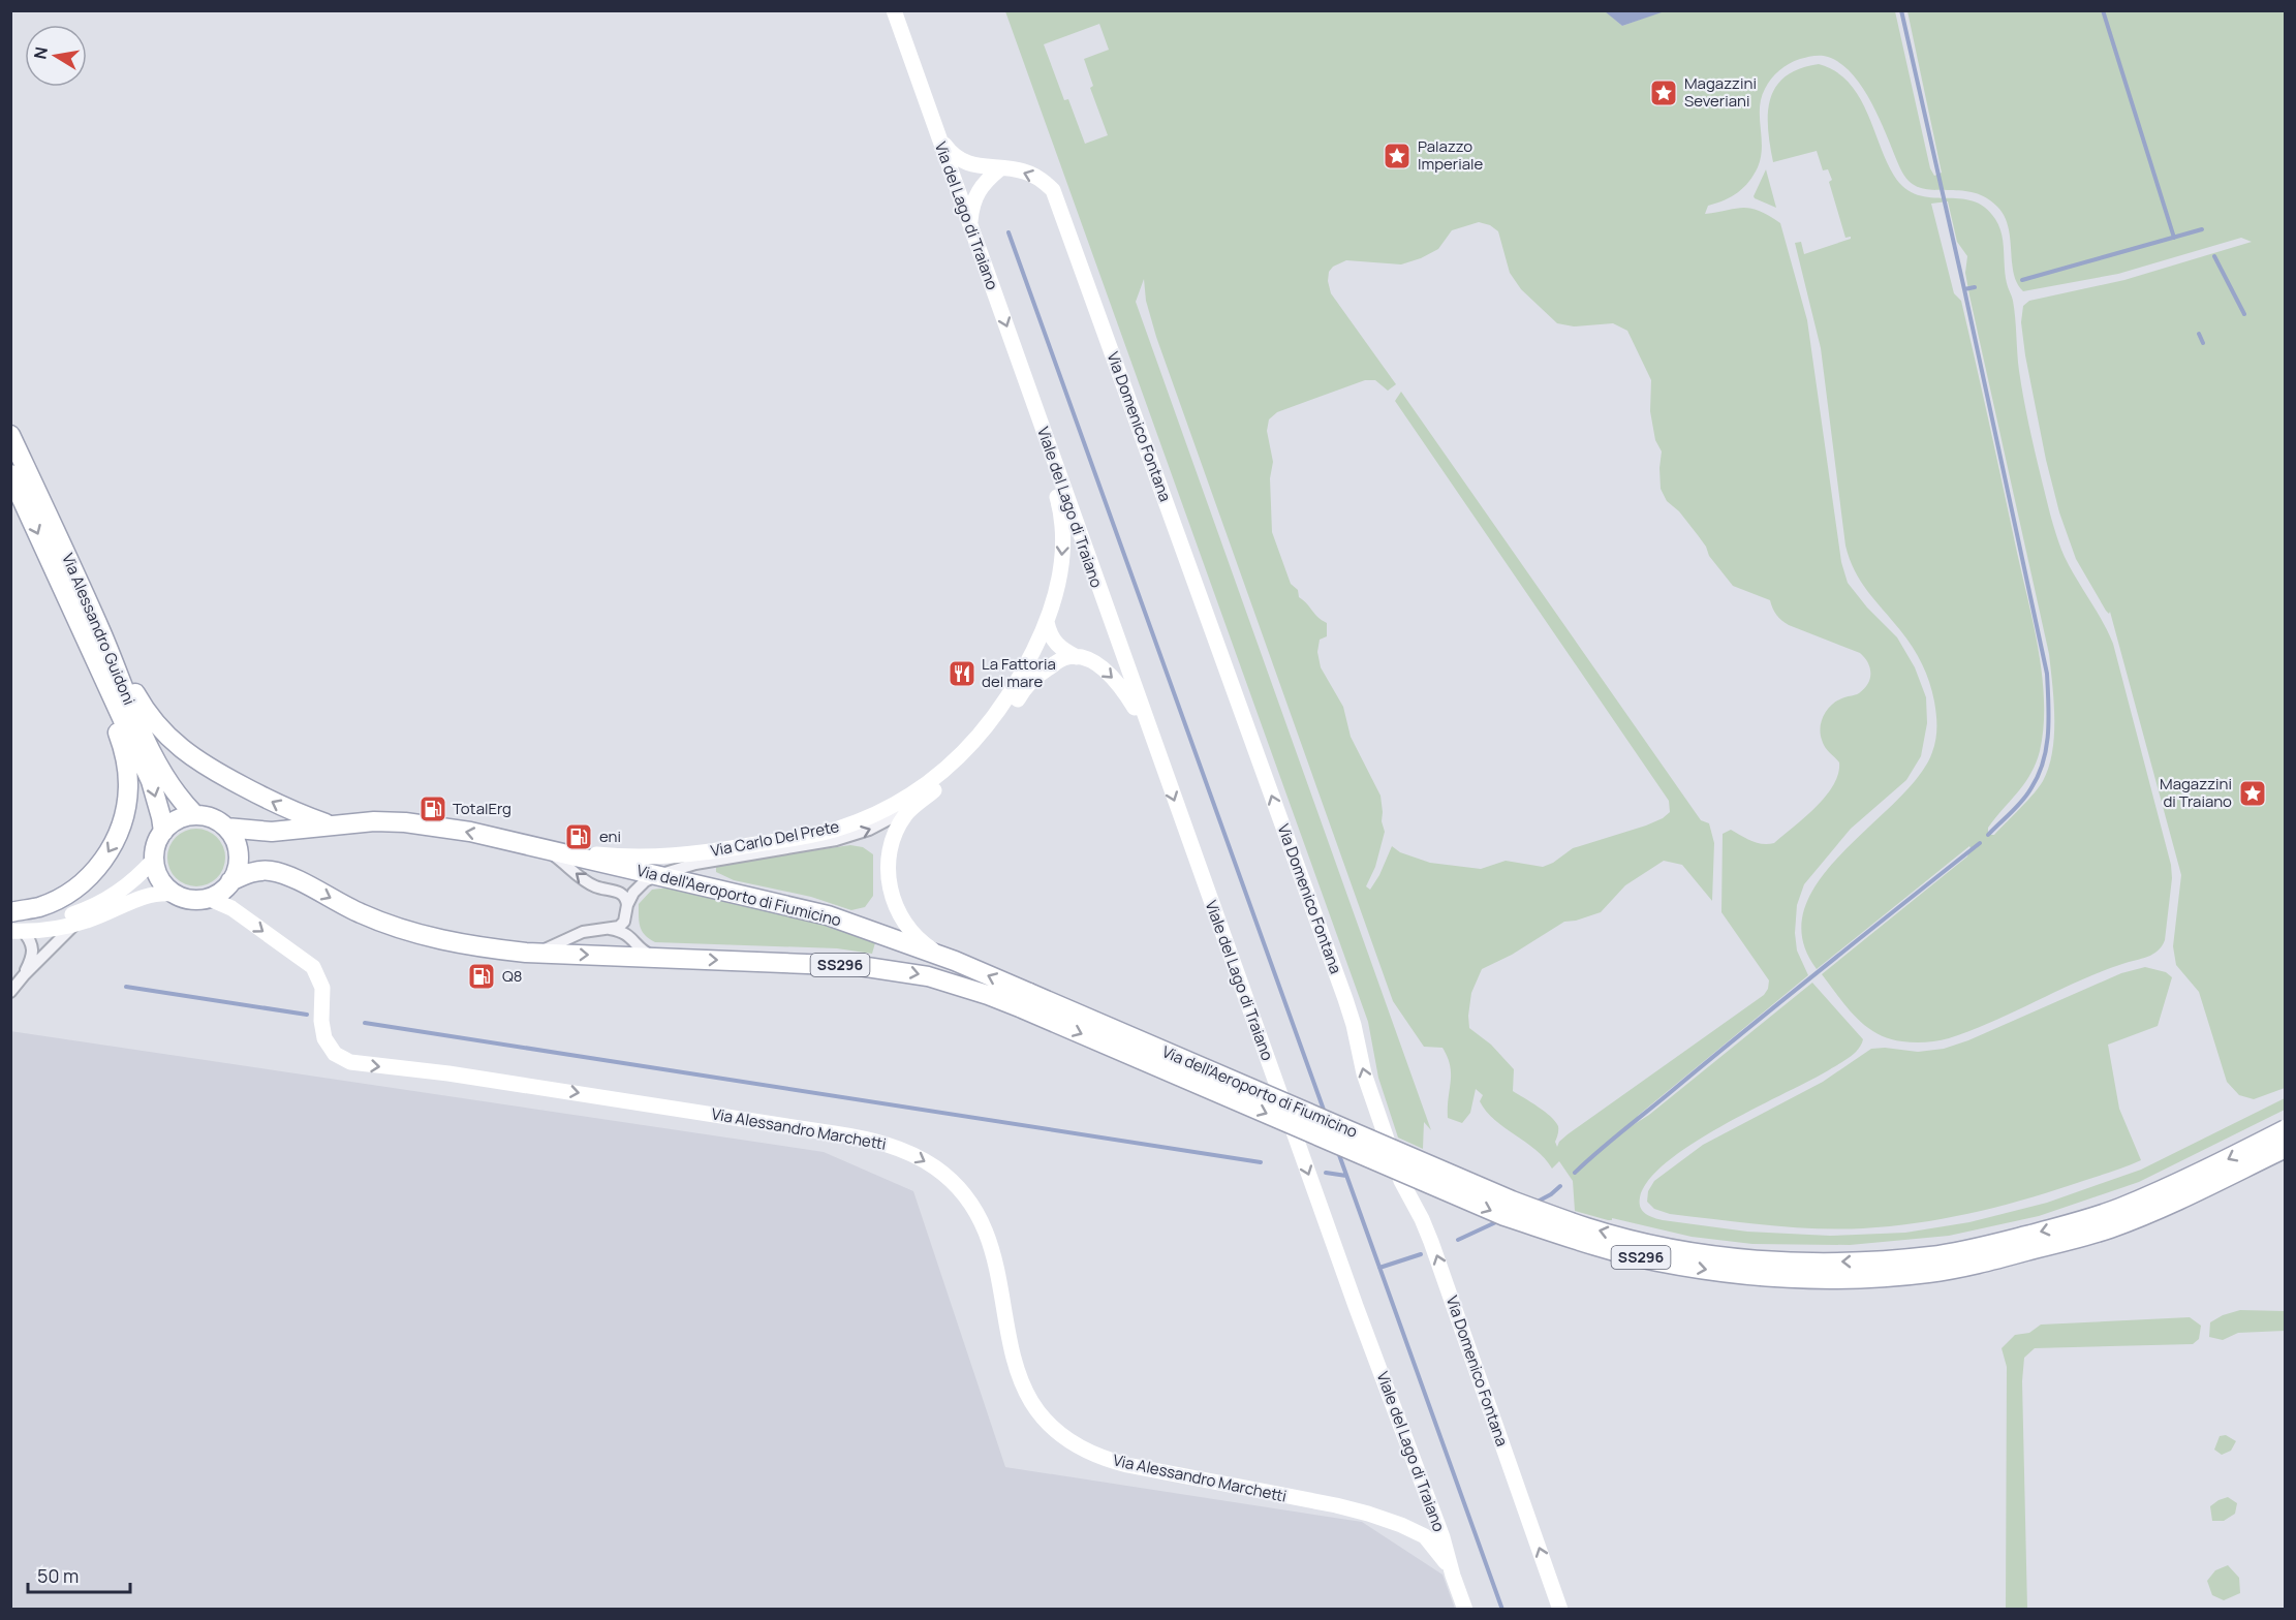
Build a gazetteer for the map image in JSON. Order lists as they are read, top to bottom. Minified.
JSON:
{"streets":{"main road":["Via Alessandro Guidoni","Via dell'Aeroporto di Fiumicino","SS296"],"street":["Via del Lago di Traiano","Via Domenico Fontana","Viale del Lago di Traiano","Via Carlo Del Prete","Via Alessandro Marchetti"]},"crossings":[["Via del Lago di Traiano","Viale del Lago di Traiano"],["Viale del Lago di Traiano","Via Carlo Del Prete"],["Viale del Lago di Traiano","Via Alessandro Marchetti"],["Via Alessandro Guidoni","Via dell'Aeroporto di Fiumicino"],["Via Alessandro Guidoni","Via Alessandro Marchetti"],["Via Carlo Del Prete","Via dell'Aeroporto di Fiumicino"],["Via dell'Aeroporto di Fiumicino","Via Alessandro Marchetti"]],"one_way":["Via del Lago di Traiano","Via Domenico Fontana","Viale del Lago di Traiano","Via Alessandro Marchetti"],"places":{"place":["Magazzini Severiani","Palazzo Imperiale","Magazzini di Traiano"],"restaurant":["La Fattoria del mare"],"fuel station":["TotalErg","eni","Q8"]},"scale_bar":"50 m","north":"left"}
